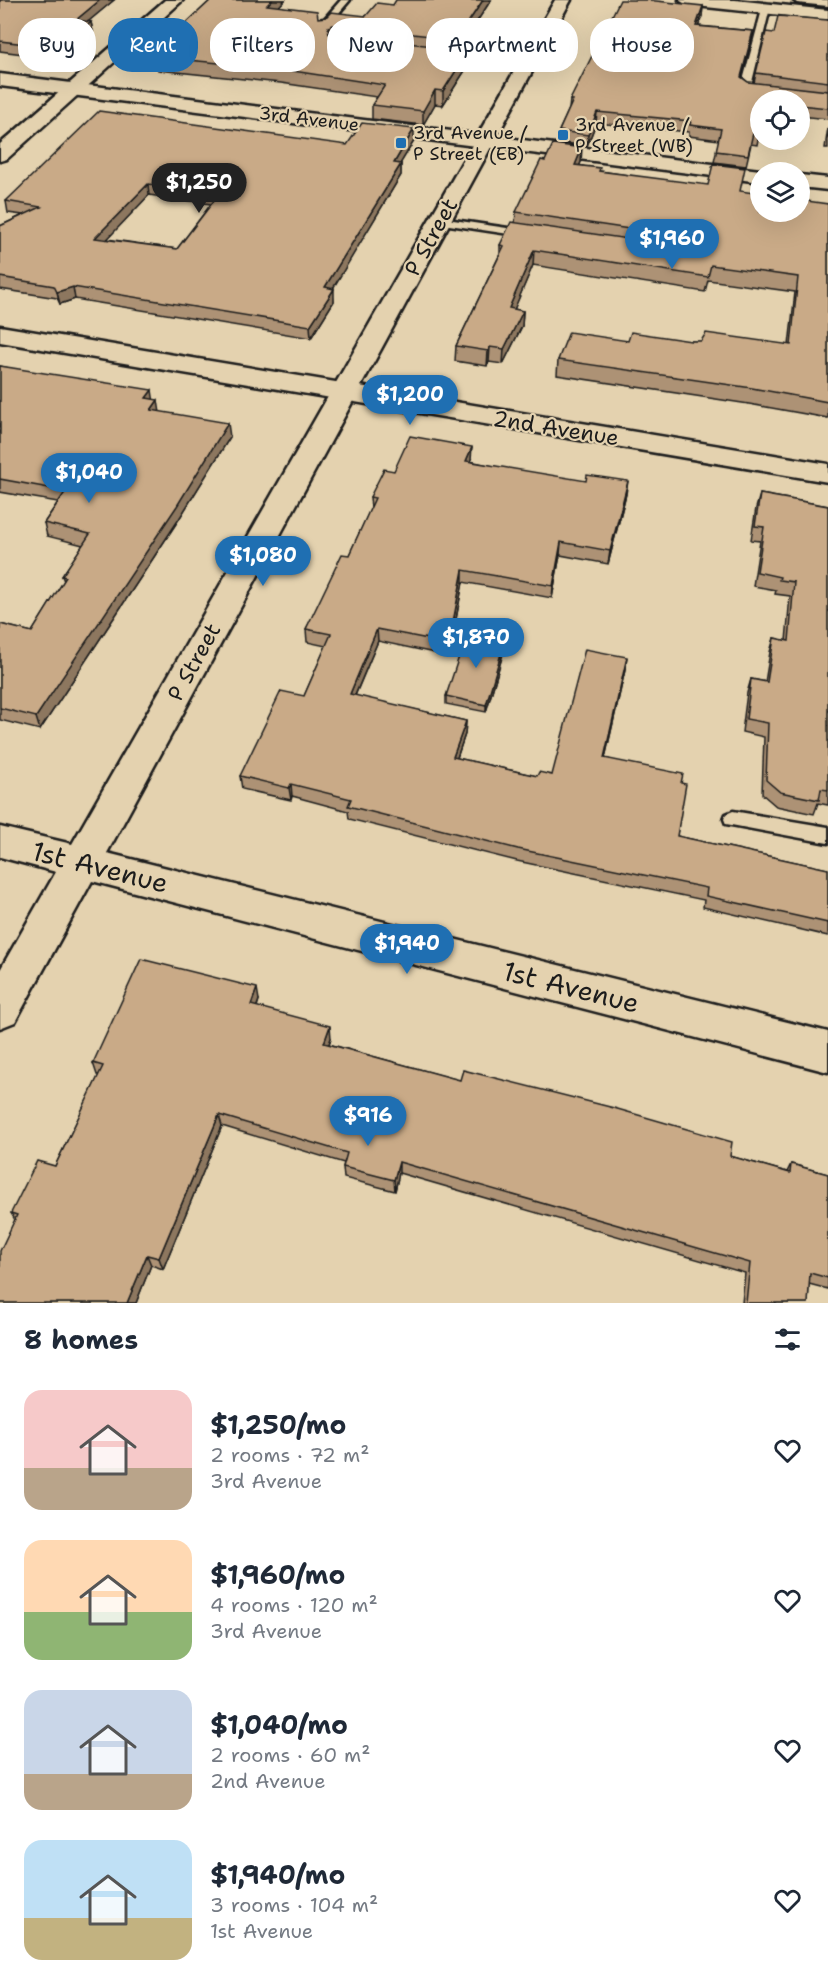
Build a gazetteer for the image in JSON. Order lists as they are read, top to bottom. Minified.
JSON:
{"streets":{"street":["3rd Avenue","P Street","2nd Avenue","1st Avenue"]},"crossings":[["3rd Avenue","P Street"],["P Street","2nd Avenue"],["P Street","1st Avenue"]],"places":{"transit":["3rd Avenue / P Street (WB)","3rd Avenue / P Street (EB)"]},"page":{"chip":["Buy","Rent","Filters","New","Apartment","House"],"price":["$1,250","$1,960","$1,200","$1,040","$1,080","$1,870","$1,940","$916"],"heading":"8 homes","list":[{"name":"$1,250/mo","note":"2 rooms · 72 m² · 3rd Avenue"},{"name":"$1,960/mo","note":"4 rooms · 120 m² · 3rd Avenue"},{"name":"$1,040/mo","note":"2 rooms · 60 m² · 2nd Avenue"},{"name":"$1,940/mo","note":"3 rooms · 104 m² · 1st Avenue"}]}}
